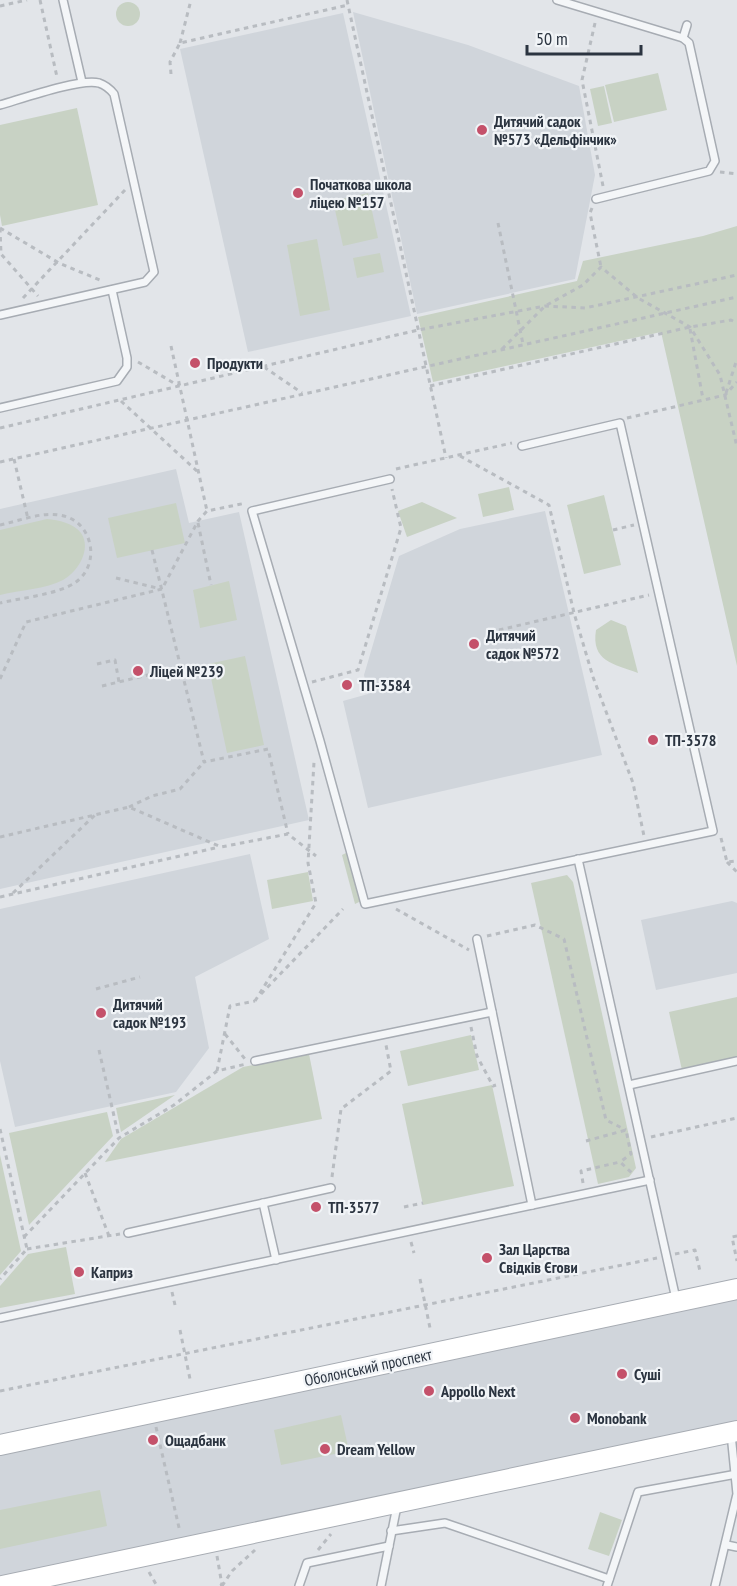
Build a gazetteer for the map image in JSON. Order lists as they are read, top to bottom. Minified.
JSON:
{"streets":{"main road":["Оболонський проспект"]},"places":["Дитячий садок №573 «Дельфінчик»","Початкова школа ліцею №157","Продукти","Дитячий садок №572","Ліцей №239","ТП-3584","ТП-3578","Дитячий садок №193","ТП-3577","Зал Царства Свідків Єгови","Каприз","Суші","Appollo Next","Monobank","Ощадбанк","Dream Yellow"],"scale_bar":"50 m"}
